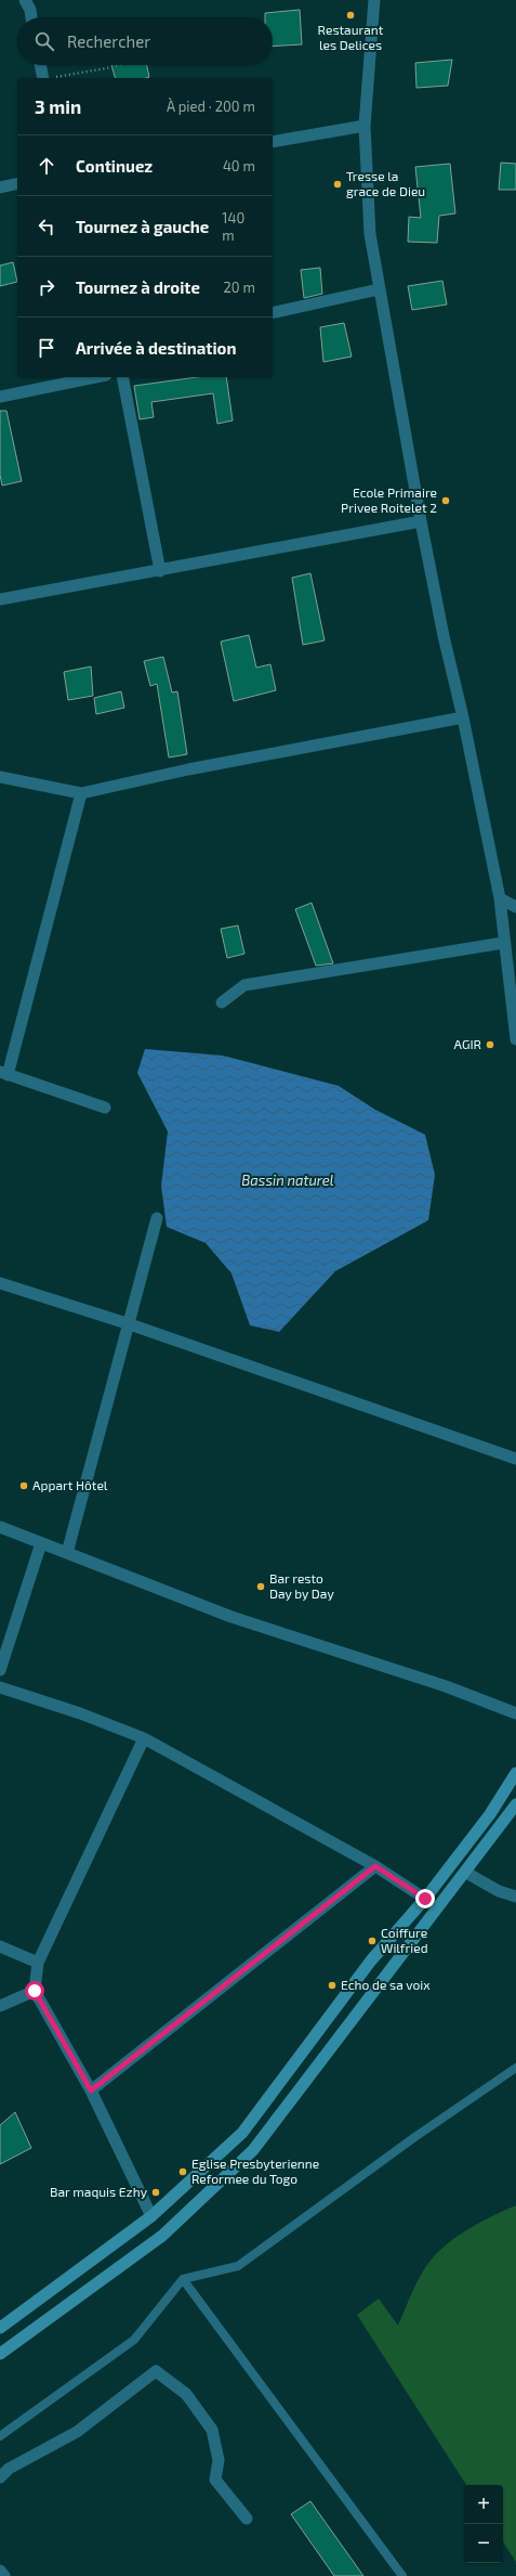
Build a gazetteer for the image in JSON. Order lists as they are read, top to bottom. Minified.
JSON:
{"water":["Bassin naturel"],"places":["Restaurant les Delices","Tresse la grace de Dieu","Ecole Primaire Privee Roitelet 2","AGIR","Appart Hôtel","Bar resto Day by Day","Coiffure Wilfried","Echo de sa voix","Eglise Presbyterienne Reformee du Togo","Bar maquis Ezhy"],"page":{"search":"Rechercher","heading":["3 min","À pied · 200 m"],"list":[["Continuez","40 m"],["Tournez à gauche","140 m"],["Tournez à droite","20 m"],"Arrivée à destination"],"map_buttons":["+","−"]}}
